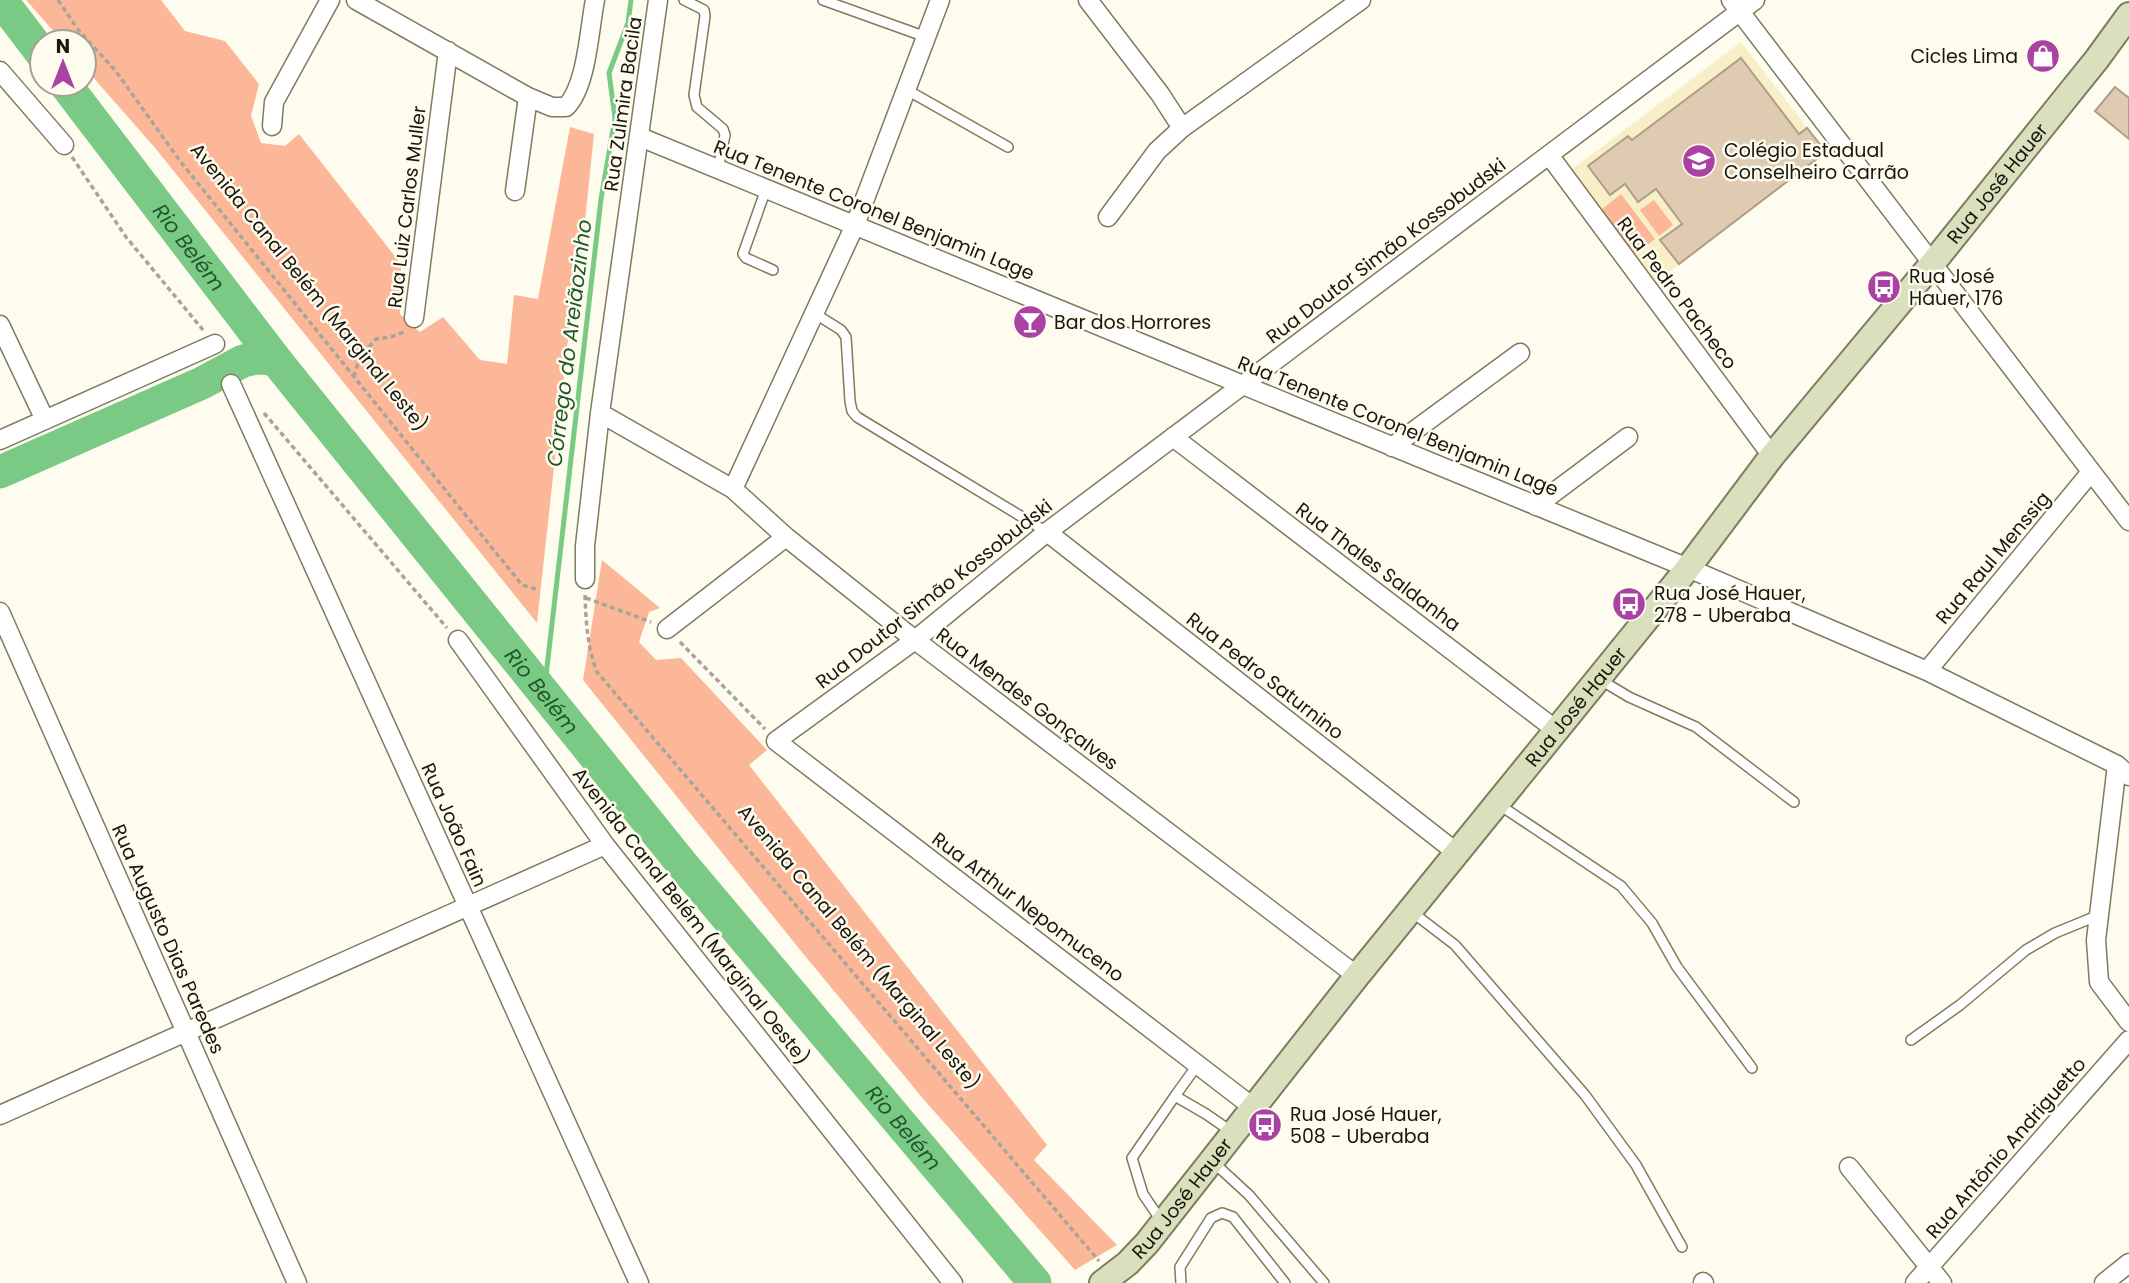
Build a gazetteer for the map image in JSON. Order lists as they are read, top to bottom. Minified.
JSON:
{"streets":{"main road":["Rua José Hauer"],"street":["Rua Zulmira Bacila","Rua Luiz Carlos Muller","Rua Tenente Coronel Benjamin Lage","Rua Doutor Simão Kossobudski","Rua Pedro Pacheco","Rua Raul Menssig","Rua Thales Saldanha","Rua Pedro Saturnino","Rua Mendes Gonçalves","Rua João Fain","Rua Arthur Nepomuceno","Avenida Canal Belém (Marginal Oeste)","Rua Augusto Dias Paredes","Rua Antônio Andriguetto"],"path":["Avenida Canal Belém (Marginal Leste)"]},"crossings":[["Rua Zulmira Bacila","Rua Tenente Coronel Benjamin Lage"],["Rua Zulmira Bacila","Rua Mendes Gonçalves"],["Rua José Hauer","Rua Tenente Coronel Benjamin Lage"],["Rua José Hauer","Avenida Canal Belém (Marginal Leste)"],["Rua José Hauer","Rua Pedro Pacheco"],["Rua José Hauer","Rua Thales Saldanha"],["Rua José Hauer","Rua Pedro Saturnino"],["Rua José Hauer","Rua Mendes Gonçalves"],["Rua José Hauer","Rua Arthur Nepomuceno"],["Rua Luiz Carlos Muller","Avenida Canal Belém (Marginal Leste)"],["Rua Tenente Coronel Benjamin Lage","Rua Doutor Simão Kossobudski"],["Rua Tenente Coronel Benjamin Lage","Rua Raul Menssig"],["Rua Doutor Simão Kossobudski","Rua Pedro Pacheco"],["Rua Doutor Simão Kossobudski","Rua Thales Saldanha"],["Rua Doutor Simão Kossobudski","Rua Pedro Saturnino"],["Rua Doutor Simão Kossobudski","Rua Mendes Gonçalves"],["Rua Doutor Simão Kossobudski","Rua Arthur Nepomuceno"]],"water":["Rio Belém","Córrego do Areiãozinho"],"places":{"shop":["Cicles Lima"],"school or university":["Colégio Estadual Conselheiro Carrão"],"bus stop":["Rua José Hauer, 176","Rua José Hauer, 278 - Uberaba","Rua José Hauer, 508 - Uberaba"],"bar":["Bar dos Horrores"]},"north":"top"}
